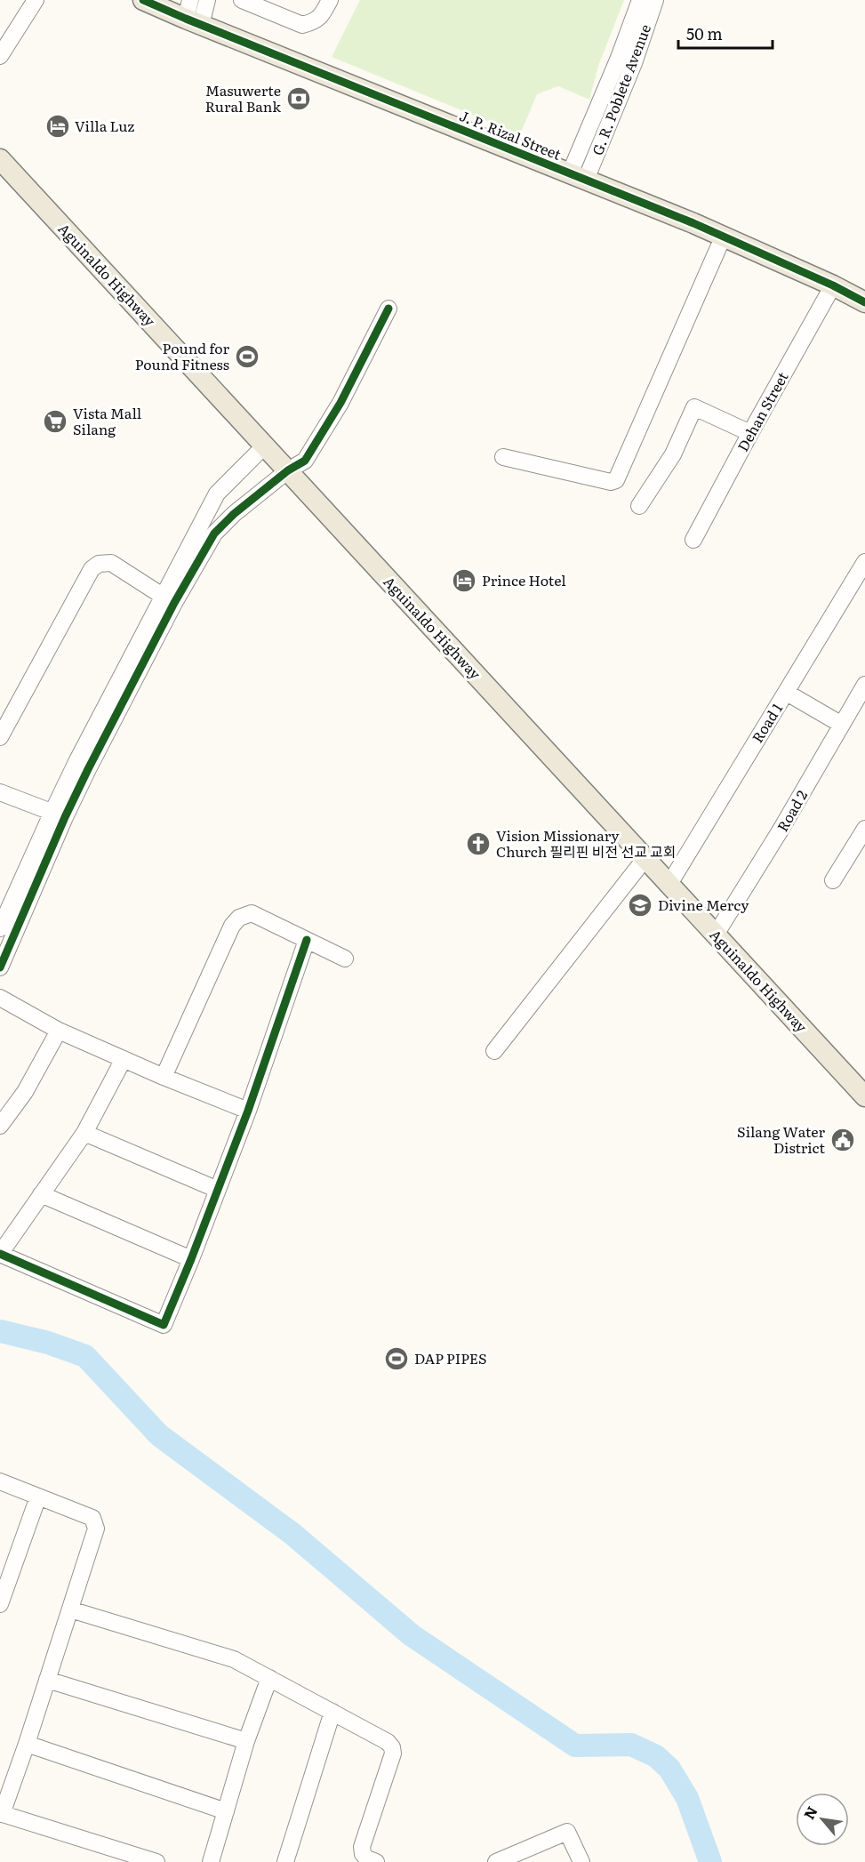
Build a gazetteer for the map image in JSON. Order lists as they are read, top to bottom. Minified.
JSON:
{"streets":{"main road":["J. P. Rizal Street","Aguinaldo Highway"],"street":["G. R. Poblete Avenue","Dehan Street","Road 1","Road 2"]},"crossings":[["G. R. Poblete Avenue","J. P. Rizal Street"],["J. P. Rizal Street","Dehan Street"],["Aguinaldo Highway","Road 1"],["Aguinaldo Highway","Road 2"]],"places":{"bank":["Masuwerte Rural Bank"],"hotel":["Villa Luz","Prince Hotel"],"sports":["Pound for Pound Fitness","DAP PIPES"],"supermarket":["Vista Mall Silang"],"church":["Vision Missionary Church 필리핀 비전 선교 교회"],"school or university":["Divine Mercy"],"public building":["Silang Water District"]},"scale_bar":"50 m","north":"top left"}
